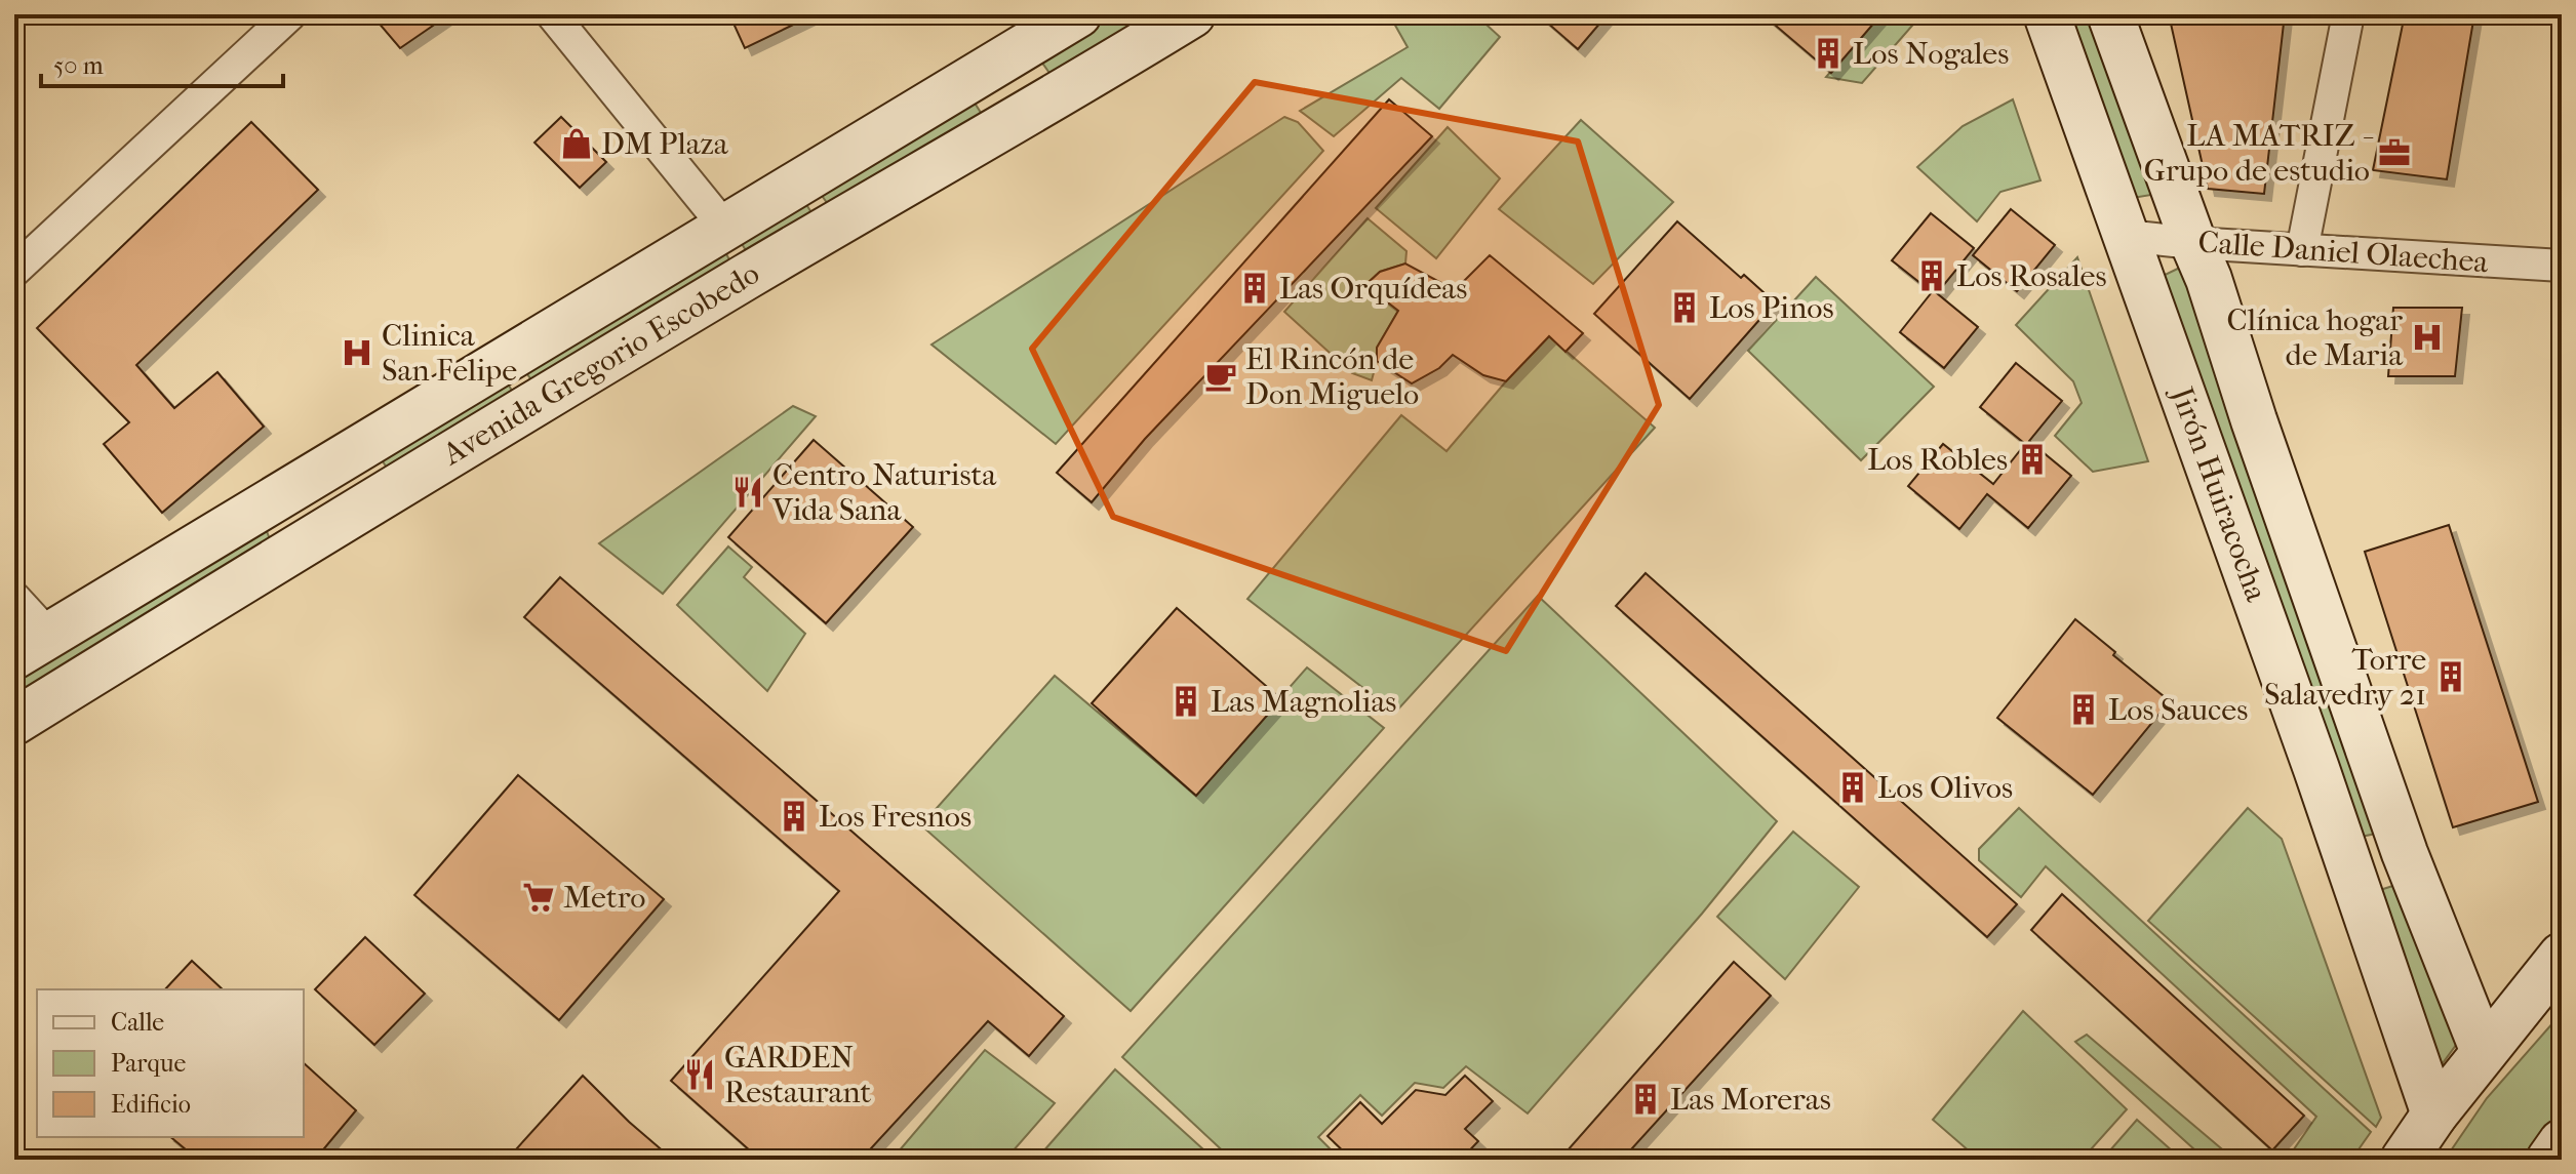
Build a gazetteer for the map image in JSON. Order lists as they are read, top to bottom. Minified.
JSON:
{"streets":{"street":["Calle Daniel Olaechea","Avenida Gregorio Escobedo","Jirón Huiracocha"]},"crossings":[["Calle Daniel Olaechea","Jirón Huiracocha"]],"places":{"building":["Los Nogales","Los Rosales","Las Orquídeas","Los Pinos","Los Robles","Torre Salavedry 21","Las Magnolias","Los Sauces","Los Olivos","Los Fresnos","Las Moreras"],"shop":["DM Plaza"],"office":["LA MATRIZ - Grupo de estudio"],"hospital":["Clínica hogar de Maria","Clinica San Felipe"],"cafe":["El Rincón de Don Miguelo"],"restaurant":["Centro Naturista Vida Sana","GARDEN Restaurant"],"supermarket":["Metro"]},"legend":["Calle","Parque","Edificio"],"scale_bar":"50 m"}
